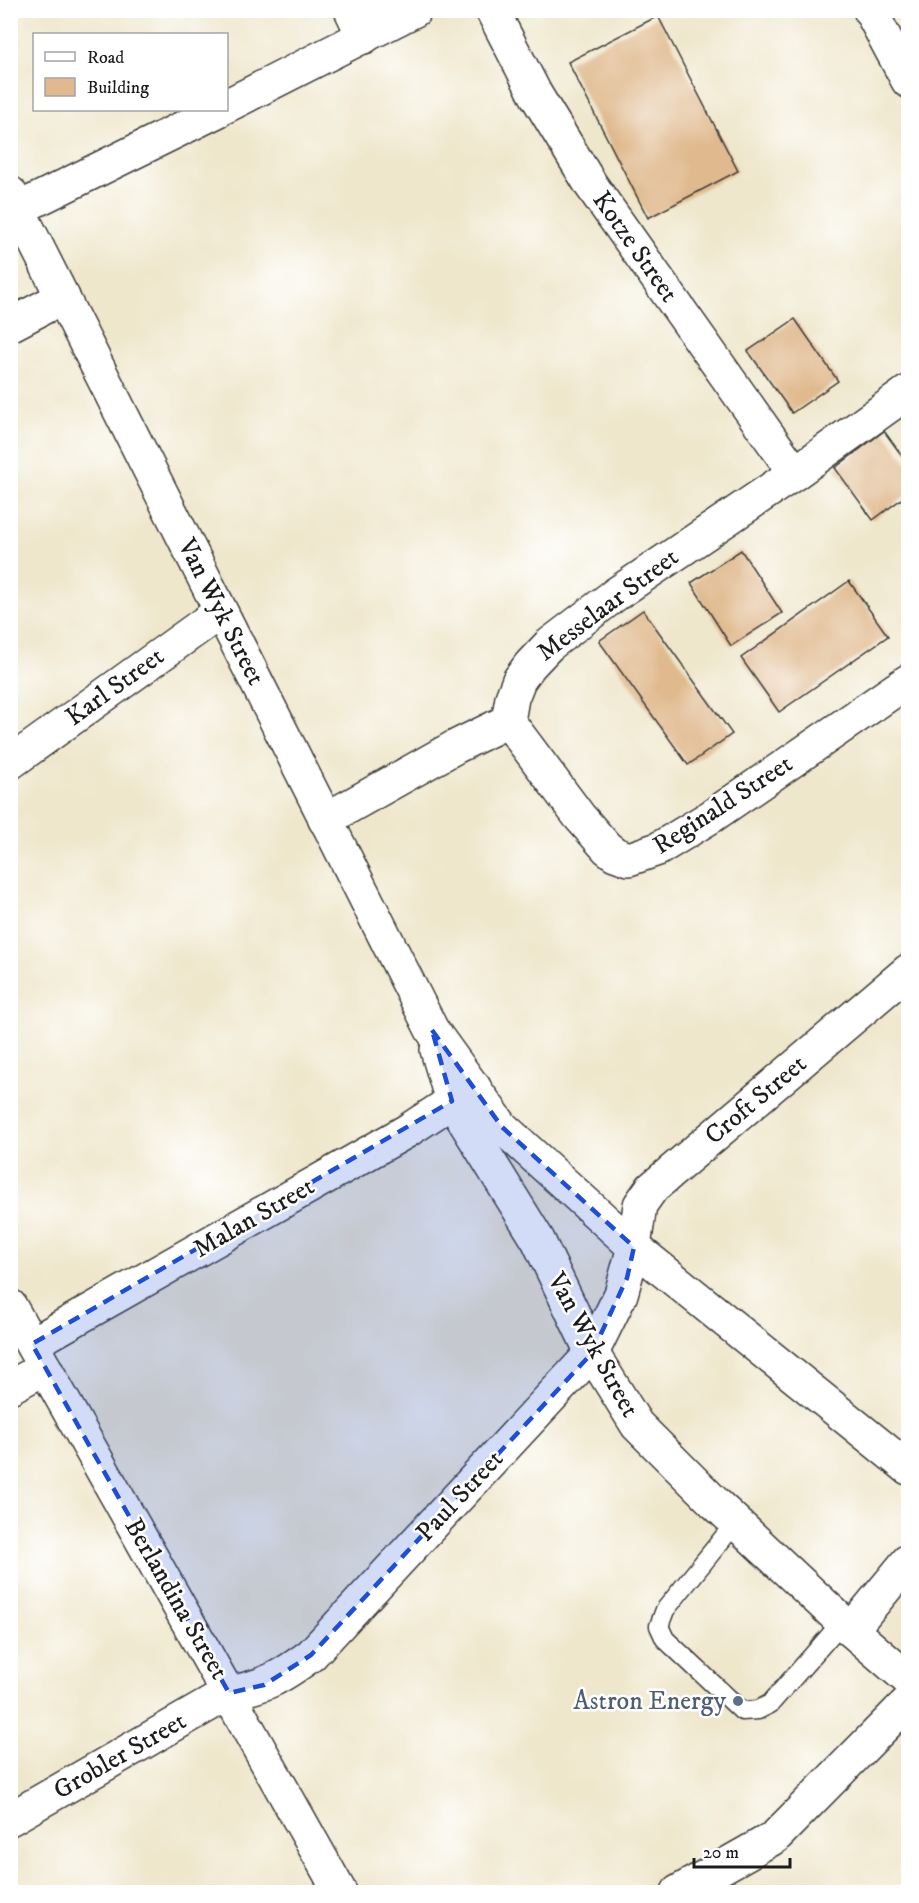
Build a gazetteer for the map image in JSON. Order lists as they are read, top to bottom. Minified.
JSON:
{"streets":{"street":["Kotze Street","Messelaar Street","Van Wyk Street","Karl Street","Reginald Street","Croft Street","Malan Street","Paul Street","Berlandina Street","Grobler Street"]},"crossings":[["Kotze Street","Messelaar Street"],["Messelaar Street","Reginald Street"],["Van Wyk Street","Karl Street"],["Van Wyk Street","Croft Street"],["Van Wyk Street","Malan Street"],["Van Wyk Street","Paul Street"],["Croft Street","Paul Street"],["Malan Street","Berlandina Street"],["Paul Street","Berlandina Street"],["Paul Street","Grobler Street"],["Berlandina Street","Grobler Street"]],"places":["Astron Energy"],"legend":["Road","Building"],"scale_bar":"20 m"}
